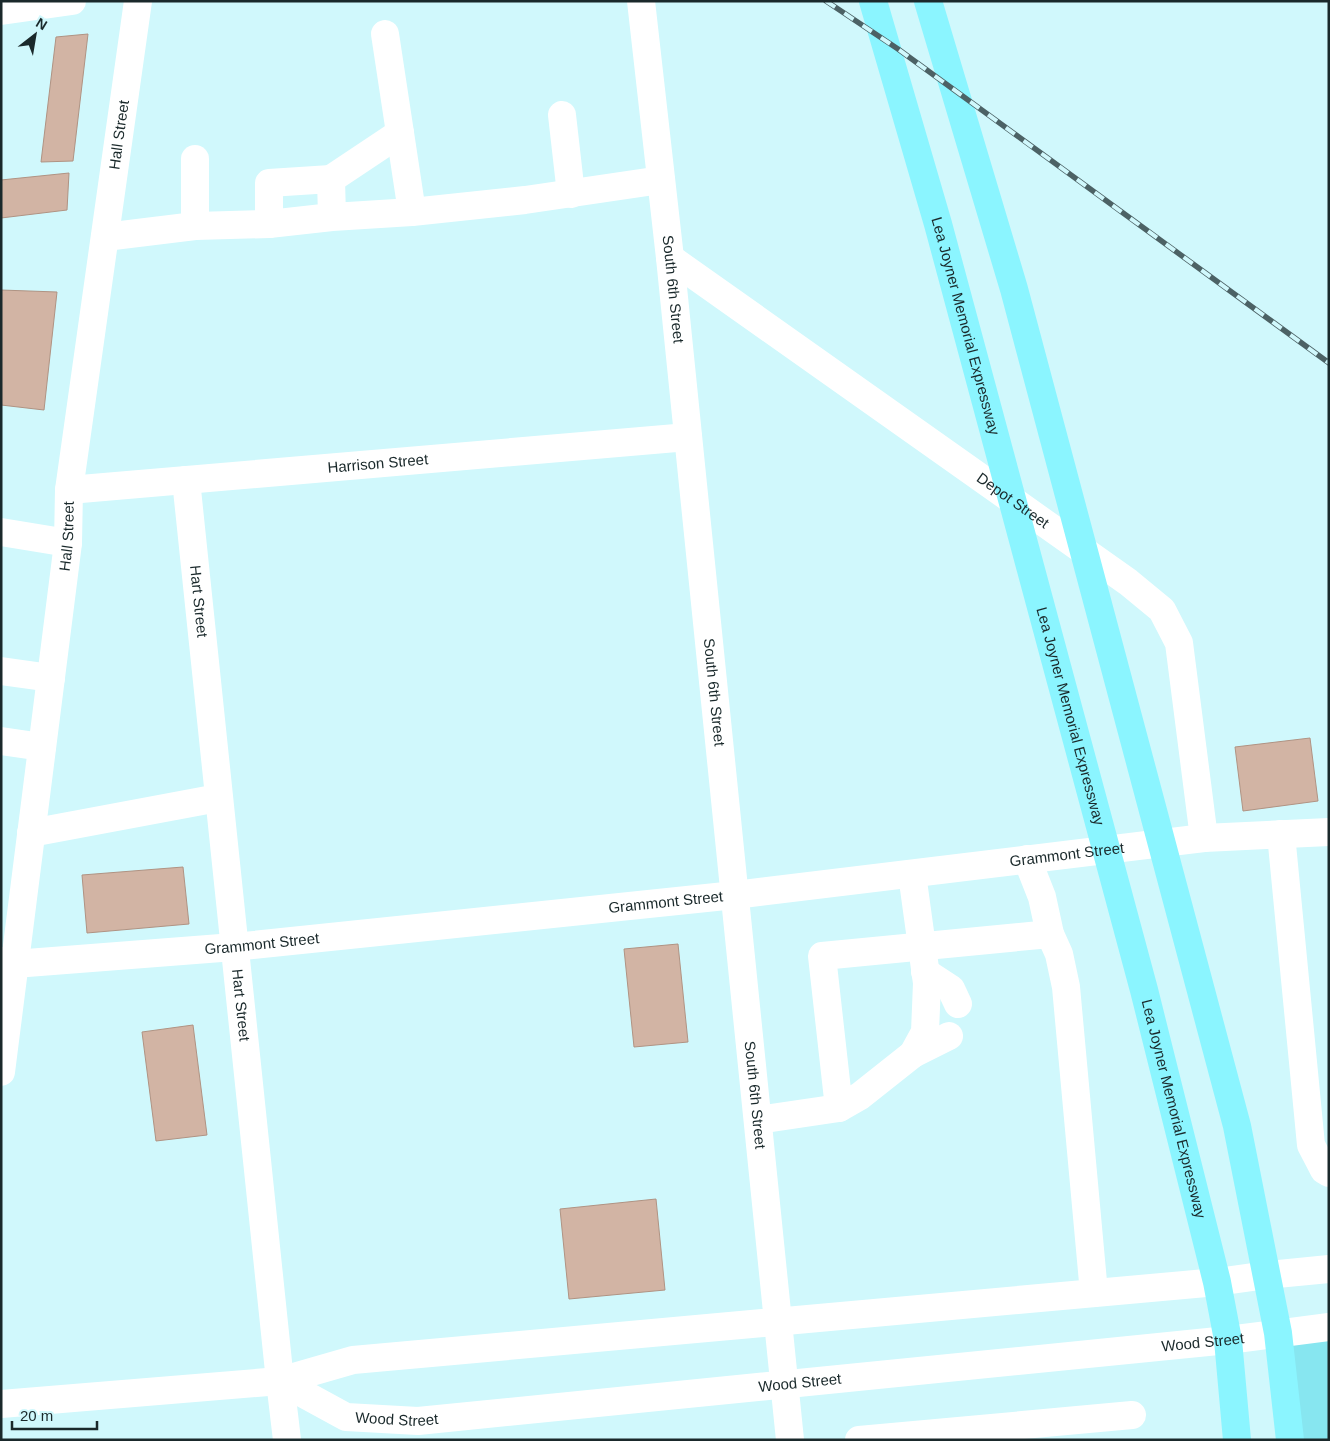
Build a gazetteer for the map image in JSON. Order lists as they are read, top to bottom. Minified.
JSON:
{"streets":{"main road":["Lea Joyner Memorial Expressway"],"street":["Hall Street","South 6th Street","Harrison Street","Depot Street","Hart Street","Grammont Street","Wood Street"]},"crossings":[["Hall Street","Harrison Street"],["Hall Street","Grammont Street"],["South 6th Street","Harrison Street"],["South 6th Street","Depot Street"],["South 6th Street","Grammont Street"],["South 6th Street","Wood Street"],["Lea Joyner Memorial Expressway","Wood Street"],["Harrison Street","Hart Street"],["Depot Street","Grammont Street"],["Hart Street","Grammont Street"],["Hart Street","Wood Street"]],"scale_bar":"20 m","north":"top right"}
